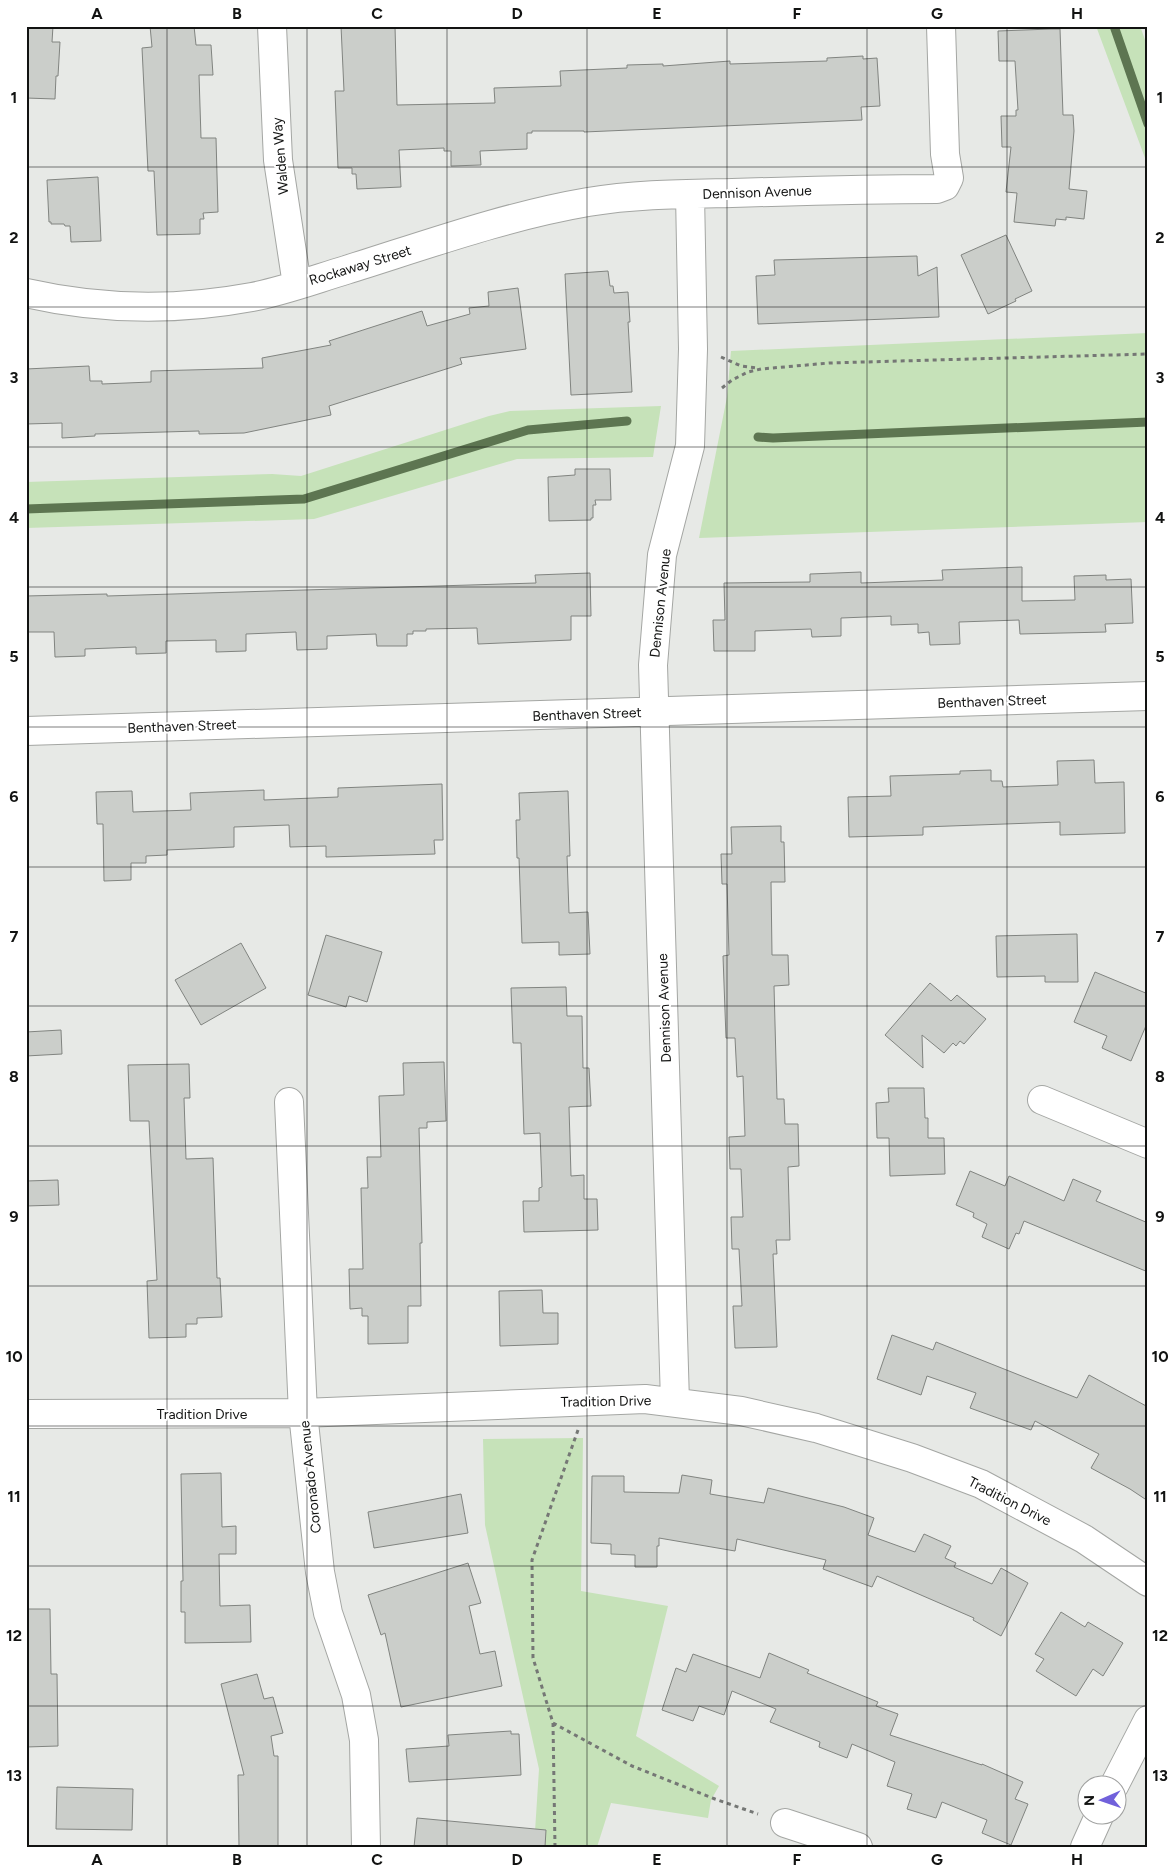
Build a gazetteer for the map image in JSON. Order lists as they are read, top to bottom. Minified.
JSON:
{"streets":{"street":["Walden Way","Dennison Avenue","Rockaway Street","Benthaven Street","Tradition Drive","Coronado Avenue"]},"crossings":[["Walden Way","Rockaway Street"],["Dennison Avenue","Rockaway Street"],["Dennison Avenue","Benthaven Street"],["Dennison Avenue","Tradition Drive"],["Tradition Drive","Coronado Avenue"]],"north":"left","grid":{"columns":["A","B","C","D","E","F","G","H"],"rows":["1","2","3","4","5","6","7","8","9","10","11","12","13"]}}
